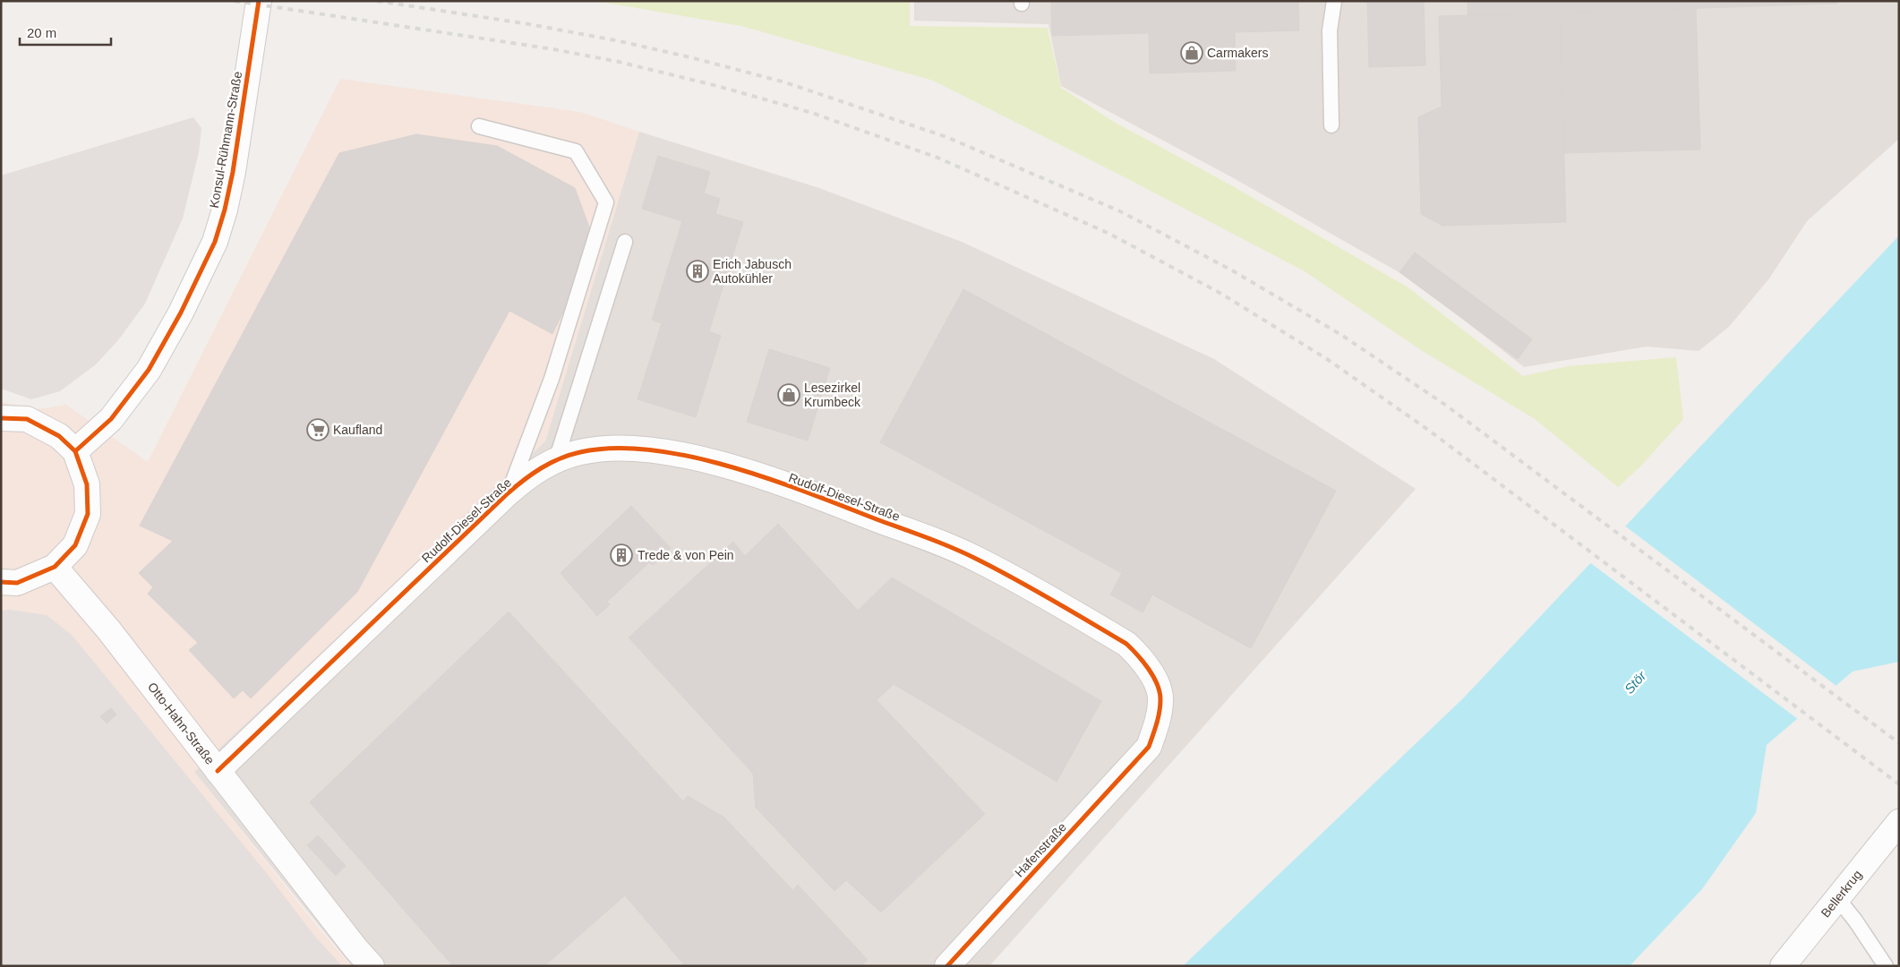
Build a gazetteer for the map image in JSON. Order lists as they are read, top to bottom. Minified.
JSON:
{"streets":{"street":["Konsul-Rühmann-Straße","Rudolf-Diesel-Straße","Otto-Hahn-Straße","Hafenstraße","Bellerkrug"]},"crossings":[["Rudolf-Diesel-Straße","Otto-Hahn-Straße"],["Rudolf-Diesel-Straße","Hafenstraße"]],"water":["Stör"],"places":{"shop":["Carmakers","Lesezirkel Krumbeck"],"building":["Erich Jabusch Autokühler","Trede & von Pein"],"supermarket":["Kaufland"]},"scale_bar":"20 m"}
